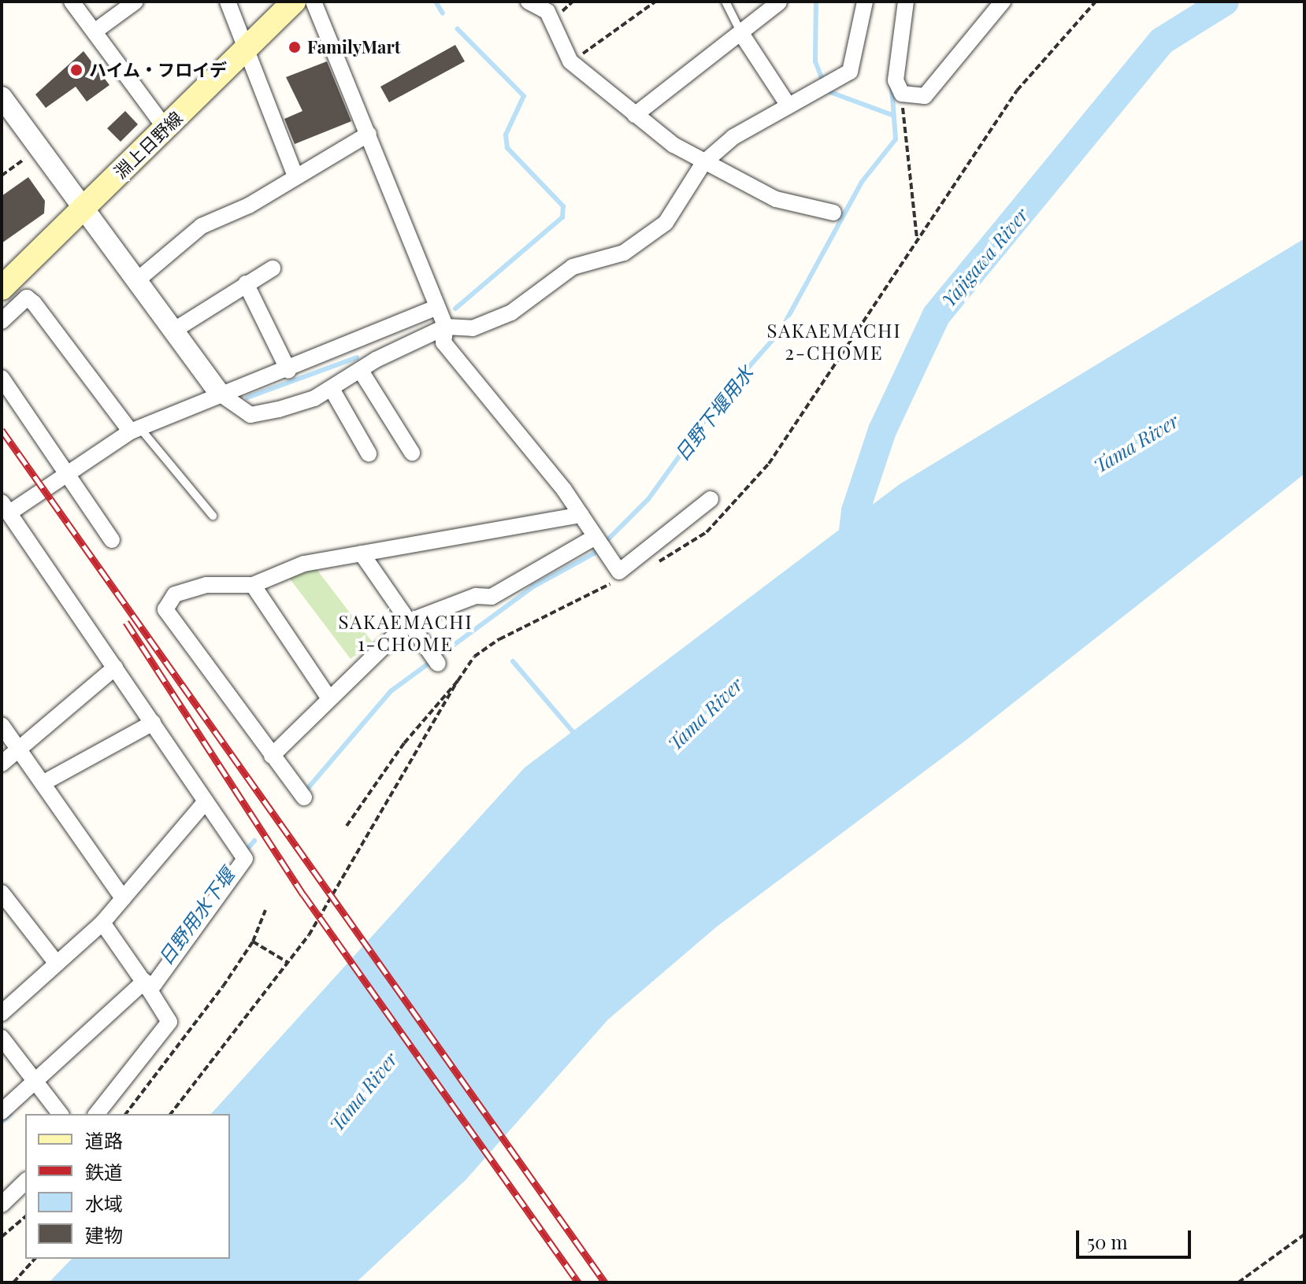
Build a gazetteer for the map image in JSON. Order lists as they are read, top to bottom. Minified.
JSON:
{"streets":{"main road":["淵上日野線"]},"districts":["SAKAEMACHI 2-CHOME","SAKAEMACHI 1-CHOME"],"water":["Yajigawa River","日野下堰用水","Tama River","日野用水下堰"],"places":["FamilyMart","ハイム・フロイデ"],"legend":["道路","鉄道","水域","建物"],"scale_bar":"50 m"}
